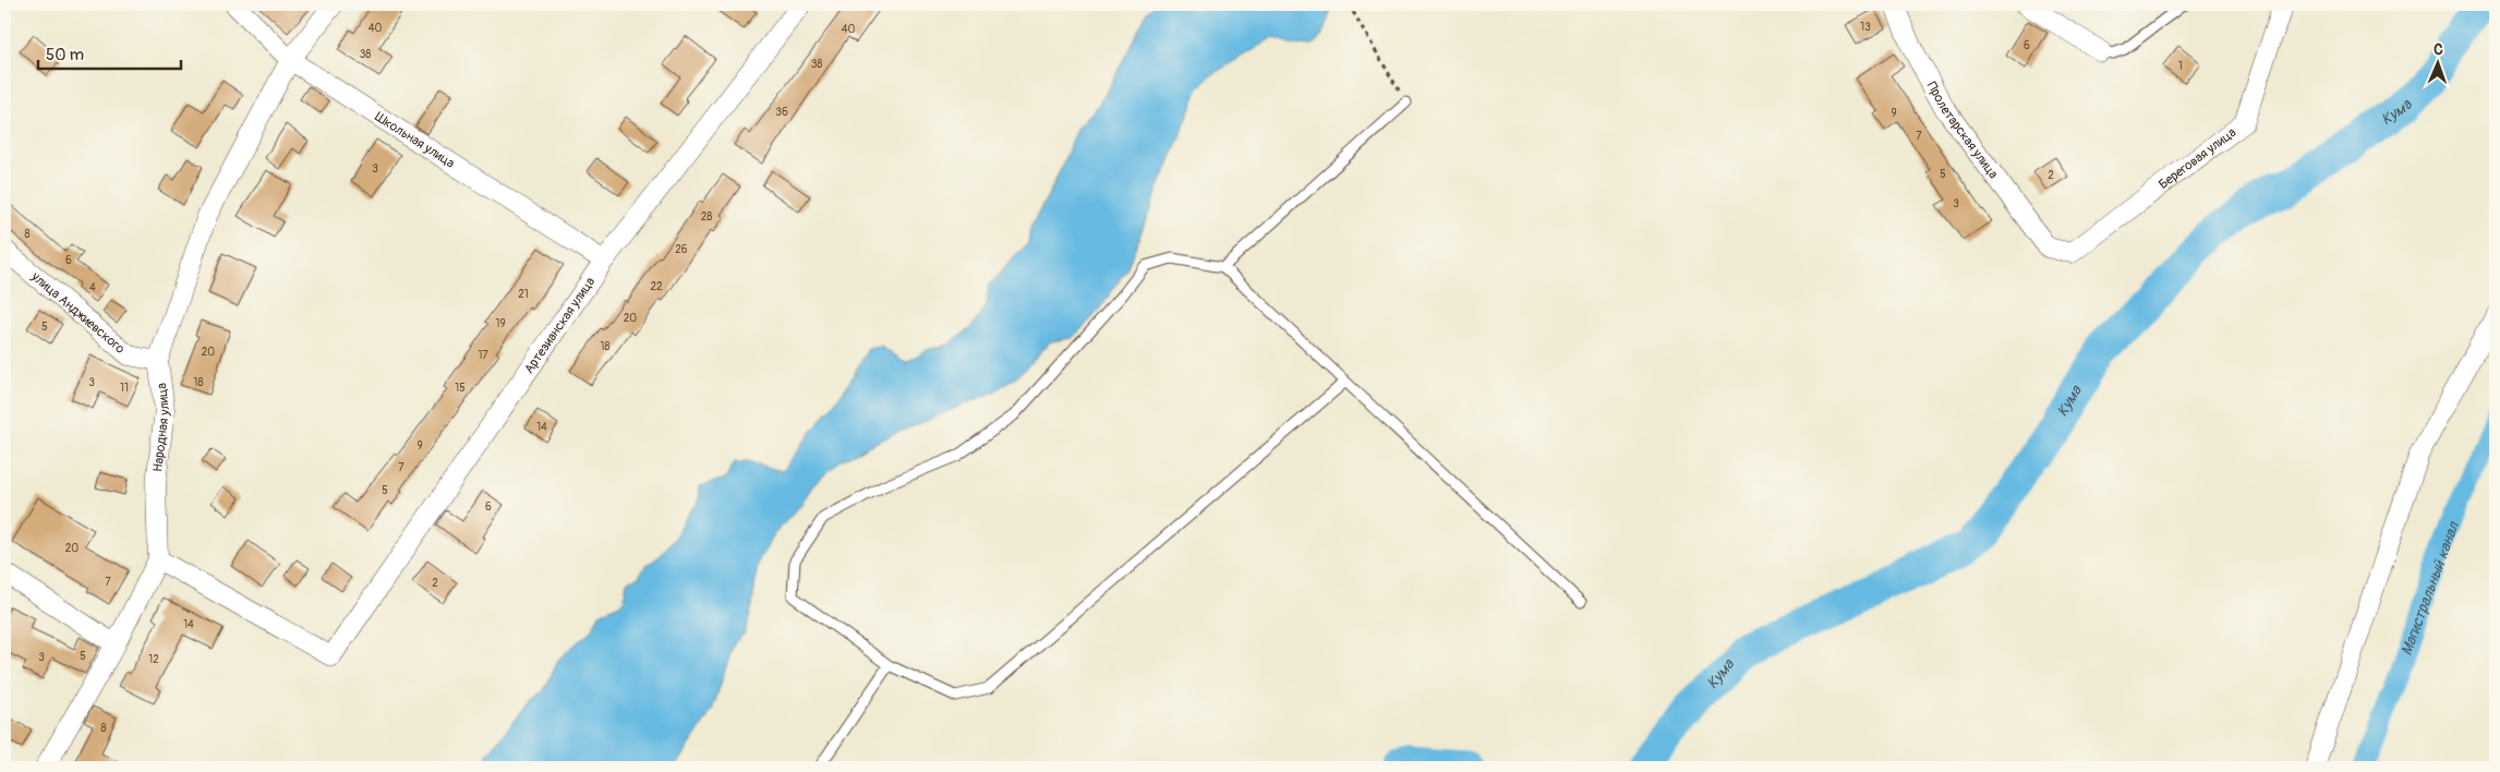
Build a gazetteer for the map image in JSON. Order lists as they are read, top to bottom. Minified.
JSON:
{"streets":{"street":["Пролетарская улица","Школьная улица","Береговая улица","улица Анджиевского","Артезианская улица","Народная улица"]},"crossings":[["Пролетарская улица","Береговая улица"],["Школьная улица","Артезианская улица"],["Школьная улица","Народная улица"],["улица Анджиевского","Народная улица"],["Артезианская улица","Народная улица"]],"water":["Кума","Магистральный канал"],"house_numbers":["13","40","40","6","38","38","1","36","9","7","3","5","2","3","28","8","26","6","22","4","21","20","19","5","18","20","17","3","18","11","15","14","9","7","5","6","20","7","2","14","5","3","12","8"],"scale_bar":"50 m","north":"top"}
